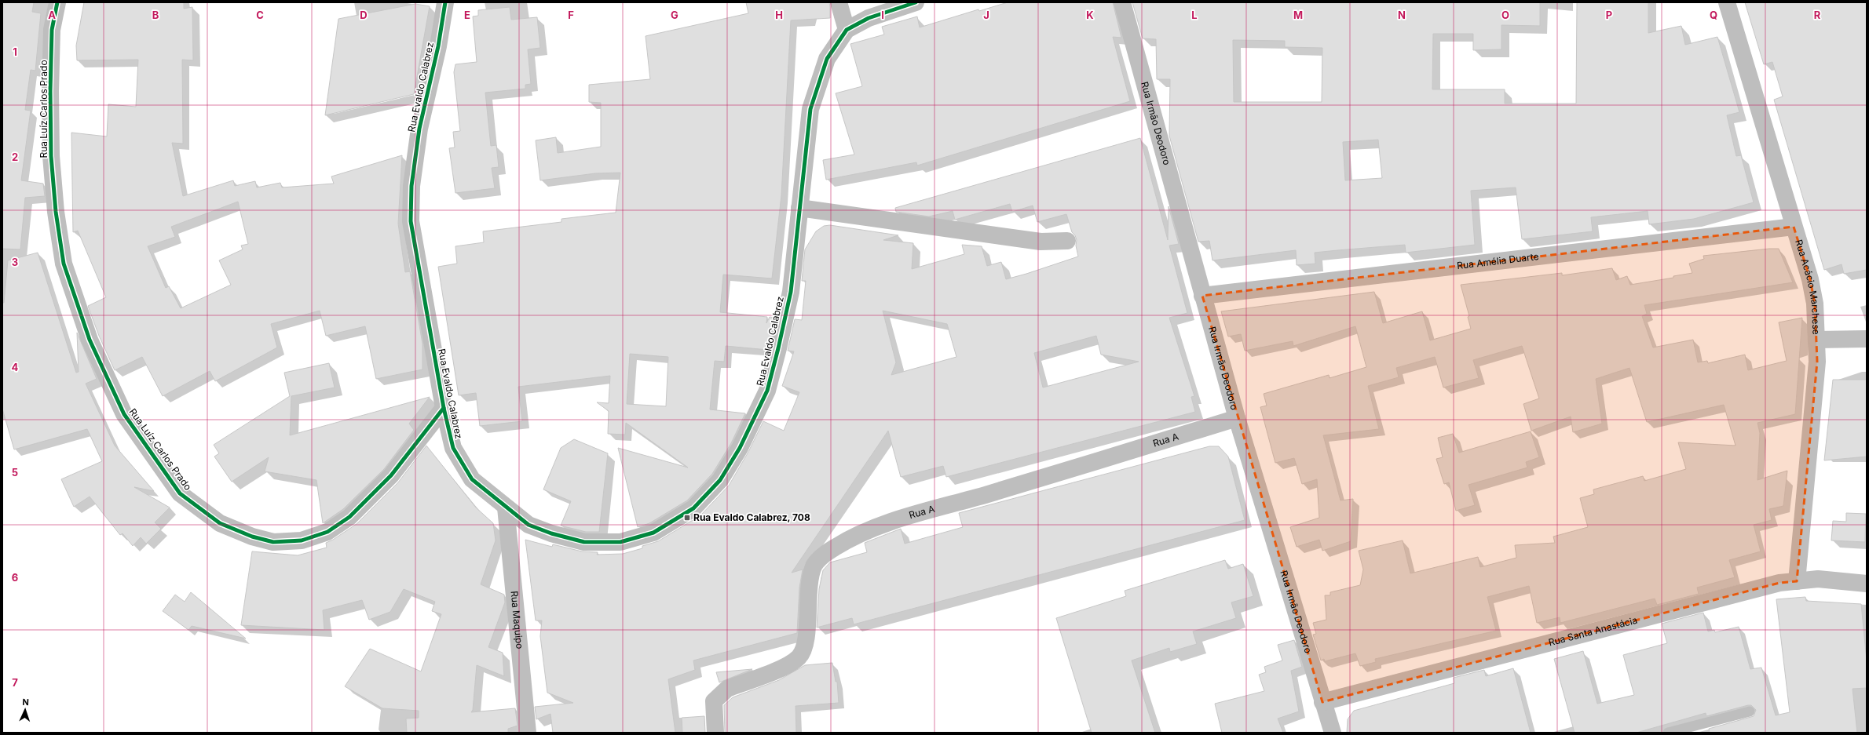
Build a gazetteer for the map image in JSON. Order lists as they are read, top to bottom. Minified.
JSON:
{"streets":{"street":["Rua Evaldo Calabrez","Rua Luíz Carlos Prado","Rua Irmão Deodoro","Rua Amélia Duarte","Rua Acácio Marchese","Rua A","Rua Maquipo","Rua Santa Anastácia"]},"crossings":[["Rua Evaldo Calabrez","Rua Luíz Carlos Prado"],["Rua Evaldo Calabrez","Rua Maquipo"],["Rua Irmão Deodoro","Rua Amélia Duarte"],["Rua Irmão Deodoro","Rua A"],["Rua Irmão Deodoro","Rua Santa Anastácia"],["Rua Amélia Duarte","Rua Acácio Marchese"],["Rua Acácio Marchese","Rua Santa Anastácia"]],"places":{"transit":["Rua Evaldo Calabrez, 708"]},"north":"top","grid":{"columns":["A","B","C","D","E","F","G","H","I","J","K","L","M","N","O","P","Q","R"],"rows":["1","2","3","4","5","6","7"]}}
